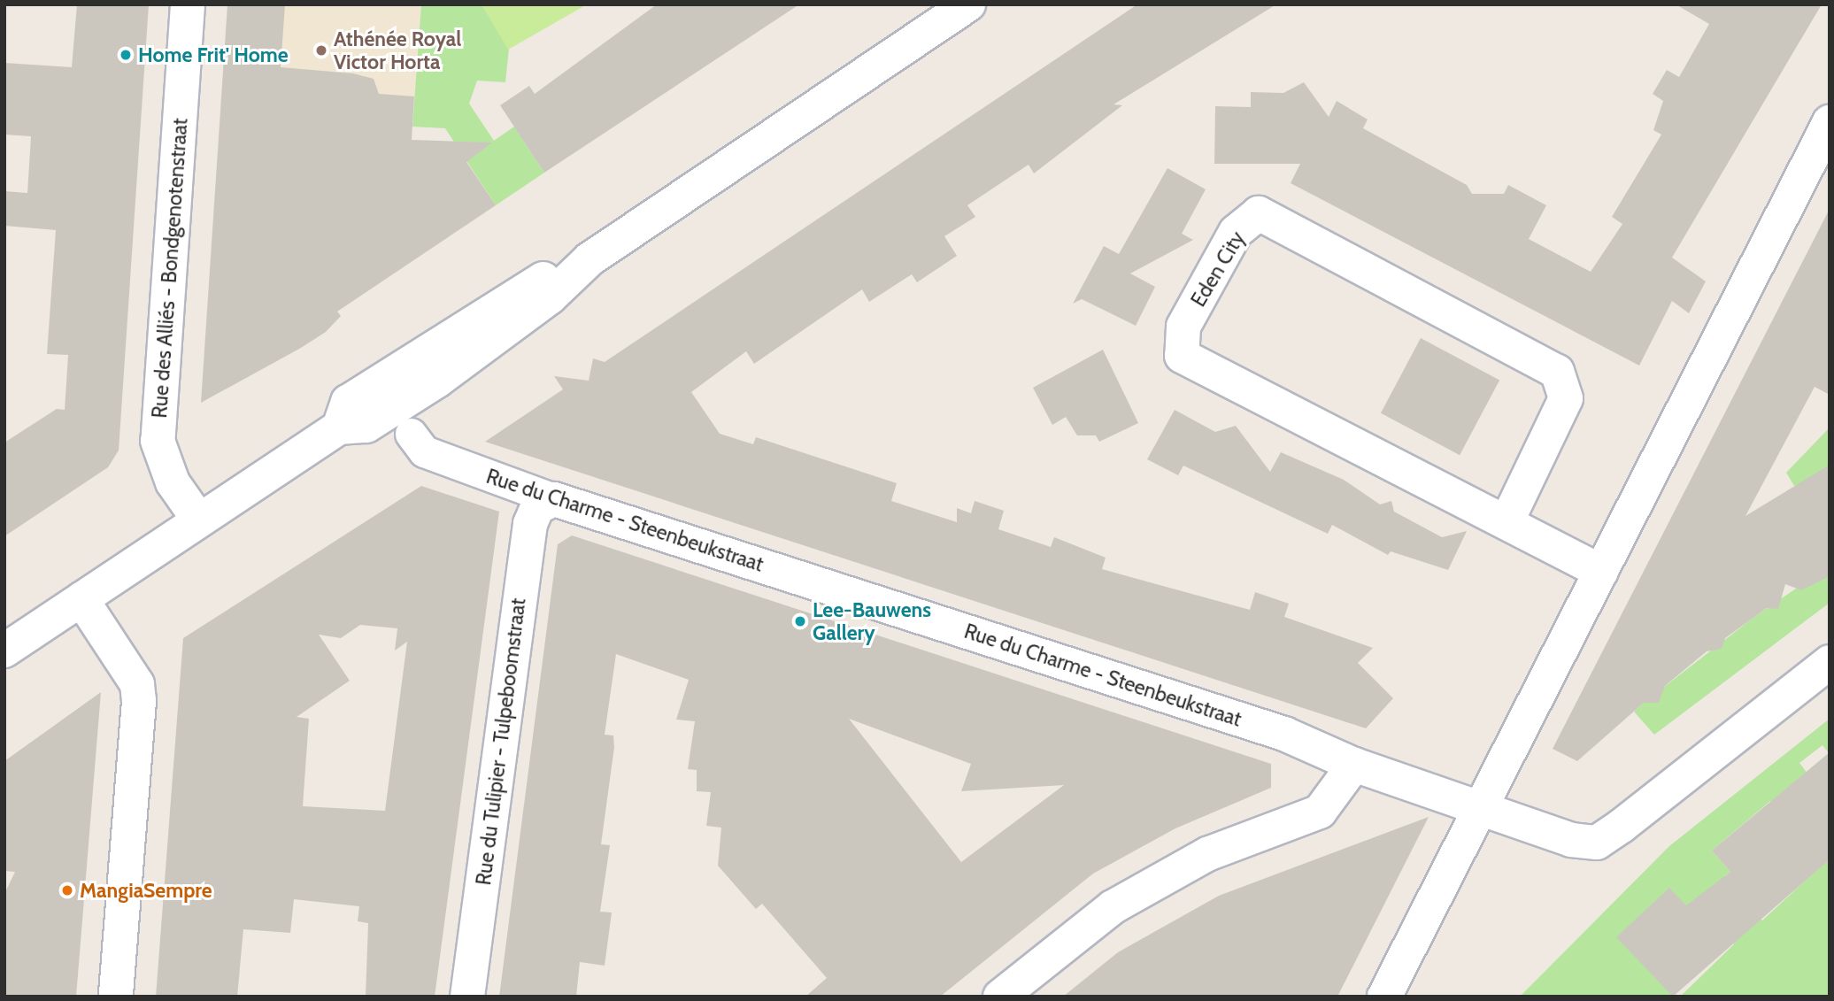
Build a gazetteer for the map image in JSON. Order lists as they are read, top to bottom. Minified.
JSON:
{"streets":{"street":["Rue des Alliés - Bondgenotenstraat","Eden City","Rue du Charme - Steenbeukstraat","Rue du Tulipier - Tulpeboomstraat"]},"crossings":[["Rue du Charme - Steenbeukstraat","Rue du Tulipier - Tulpeboomstraat"]],"places":["Athénée Royal Victor Horta","Home Frit' Home","Lee-Bauwens Gallery","MangiaSempre"]}
